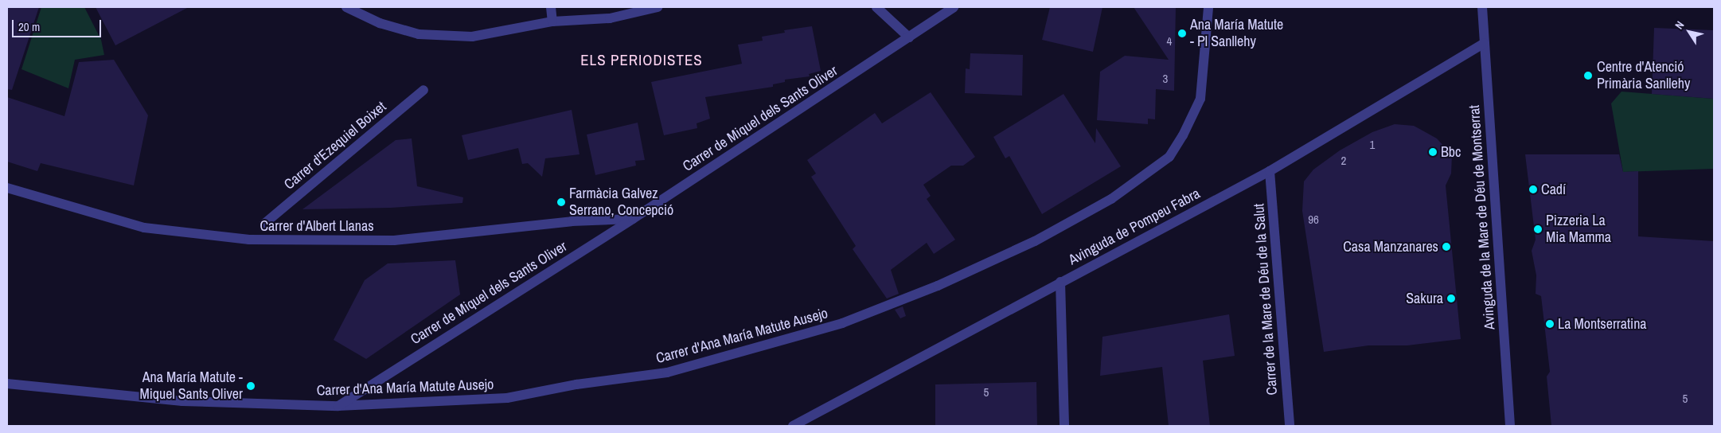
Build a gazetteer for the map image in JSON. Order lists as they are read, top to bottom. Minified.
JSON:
{"streets":{"street":["Carrer de Miquel dels Sants Oliver","Carrer d'Ezequiel Boixet","Avinguda de la Mare de Déu de Montserrat","Carrer d'Albert Llanas","Avinguda de Pompeu Fabra","Carrer de la Mare de Déu de la Salut","Carrer d'Ana María Matute Ausejo"]},"crossings":[["Carrer de Miquel dels Sants Oliver","Carrer d'Albert Llanas"],["Carrer de Miquel dels Sants Oliver","Carrer d'Ana María Matute Ausejo"],["Avinguda de la Mare de Déu de Montserrat","Avinguda de Pompeu Fabra"],["Avinguda de Pompeu Fabra","Carrer de la Mare de Déu de la Salut"]],"districts":["ELS PERIODISTES"],"places":["Ana María Matute - Pl Sanllehy","Centre d'Atenció Primària Sanllehy","Bbc","Cadí","Farmàcia Galvez Serrano, Concepció","Pizzeria La Mia Mamma","Casa Manzanares","Sakura","La Montserratina","Ana María Matute - Miquel Sants Oliver"],"house_numbers":["4","3","1","2","96","5","5"],"scale_bar":"20 m","north":"top left"}
